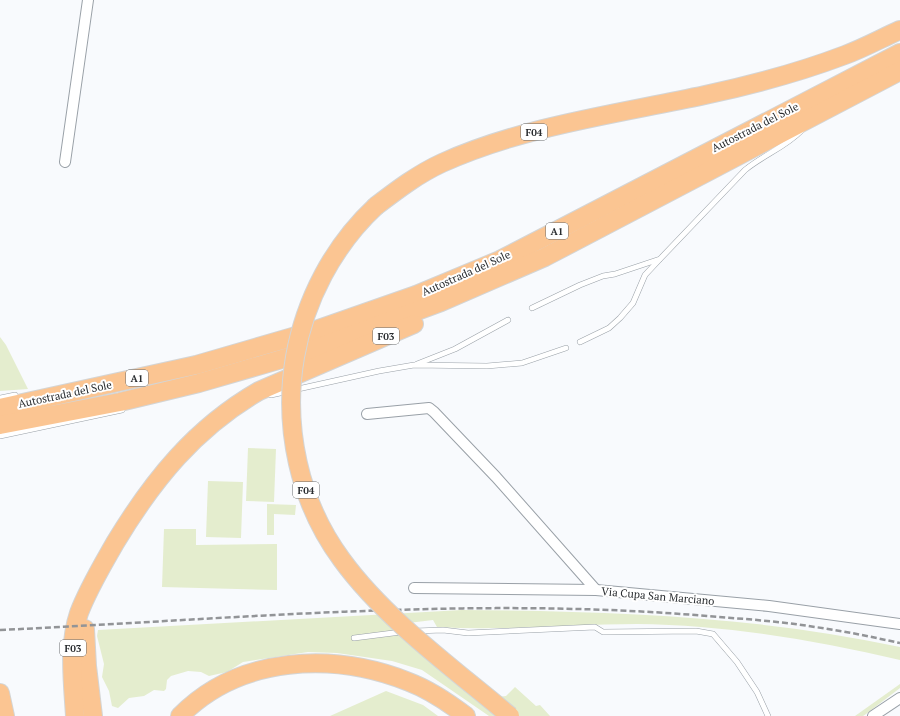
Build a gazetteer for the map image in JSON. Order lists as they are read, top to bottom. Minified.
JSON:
{"streets":{"highway":["Autostrada del Sole","F04","A1","F03"],"street":["Via Cupa San Marciano"]},"crossings":[["Autostrada del Sole","F03"]]}
